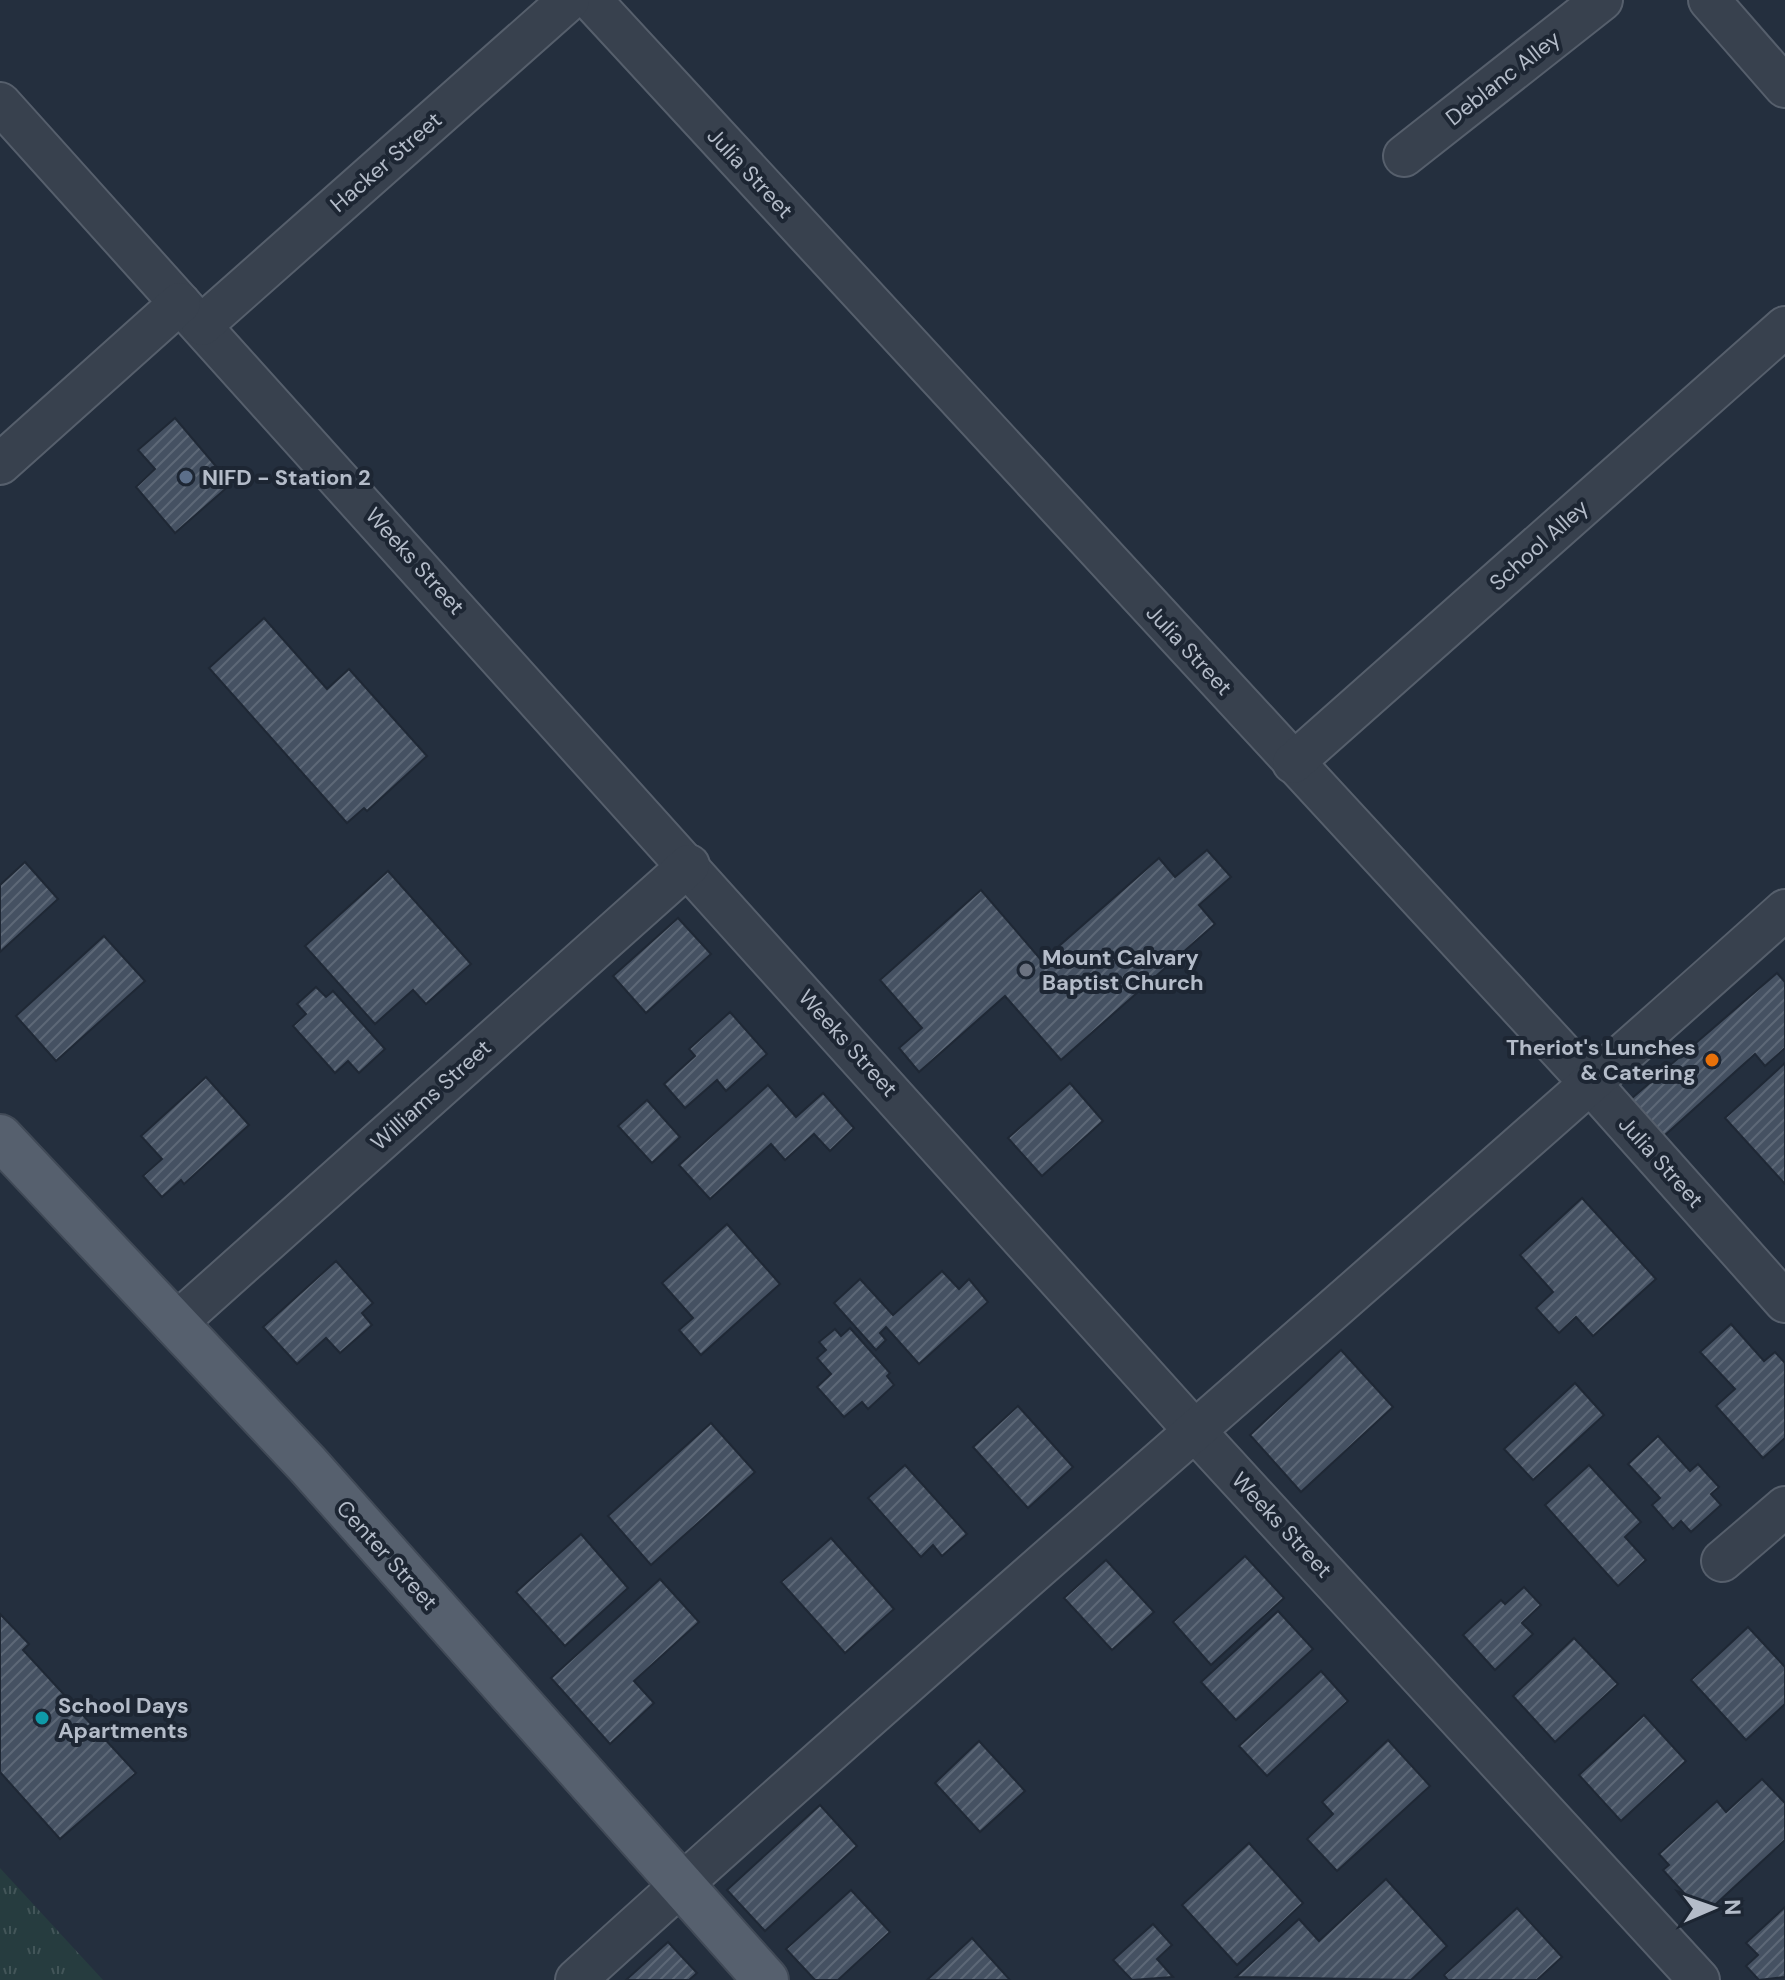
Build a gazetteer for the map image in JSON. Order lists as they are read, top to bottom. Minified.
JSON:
{"streets":{"main road":["Center Street"],"street":["Deblanc Alley","Hacker Street","Julia Street","School Alley","Weeks Street","Williams Street"]},"crossings":[["Hacker Street","Weeks Street"],["Julia Street","School Alley"],["Weeks Street","Williams Street"],["Williams Street","Center Street"]],"places":["NIFD - Station 2","Mount Calvary Baptist Church","Theriot's Lunches & Catering","School Days Apartments"],"north":"right"}
